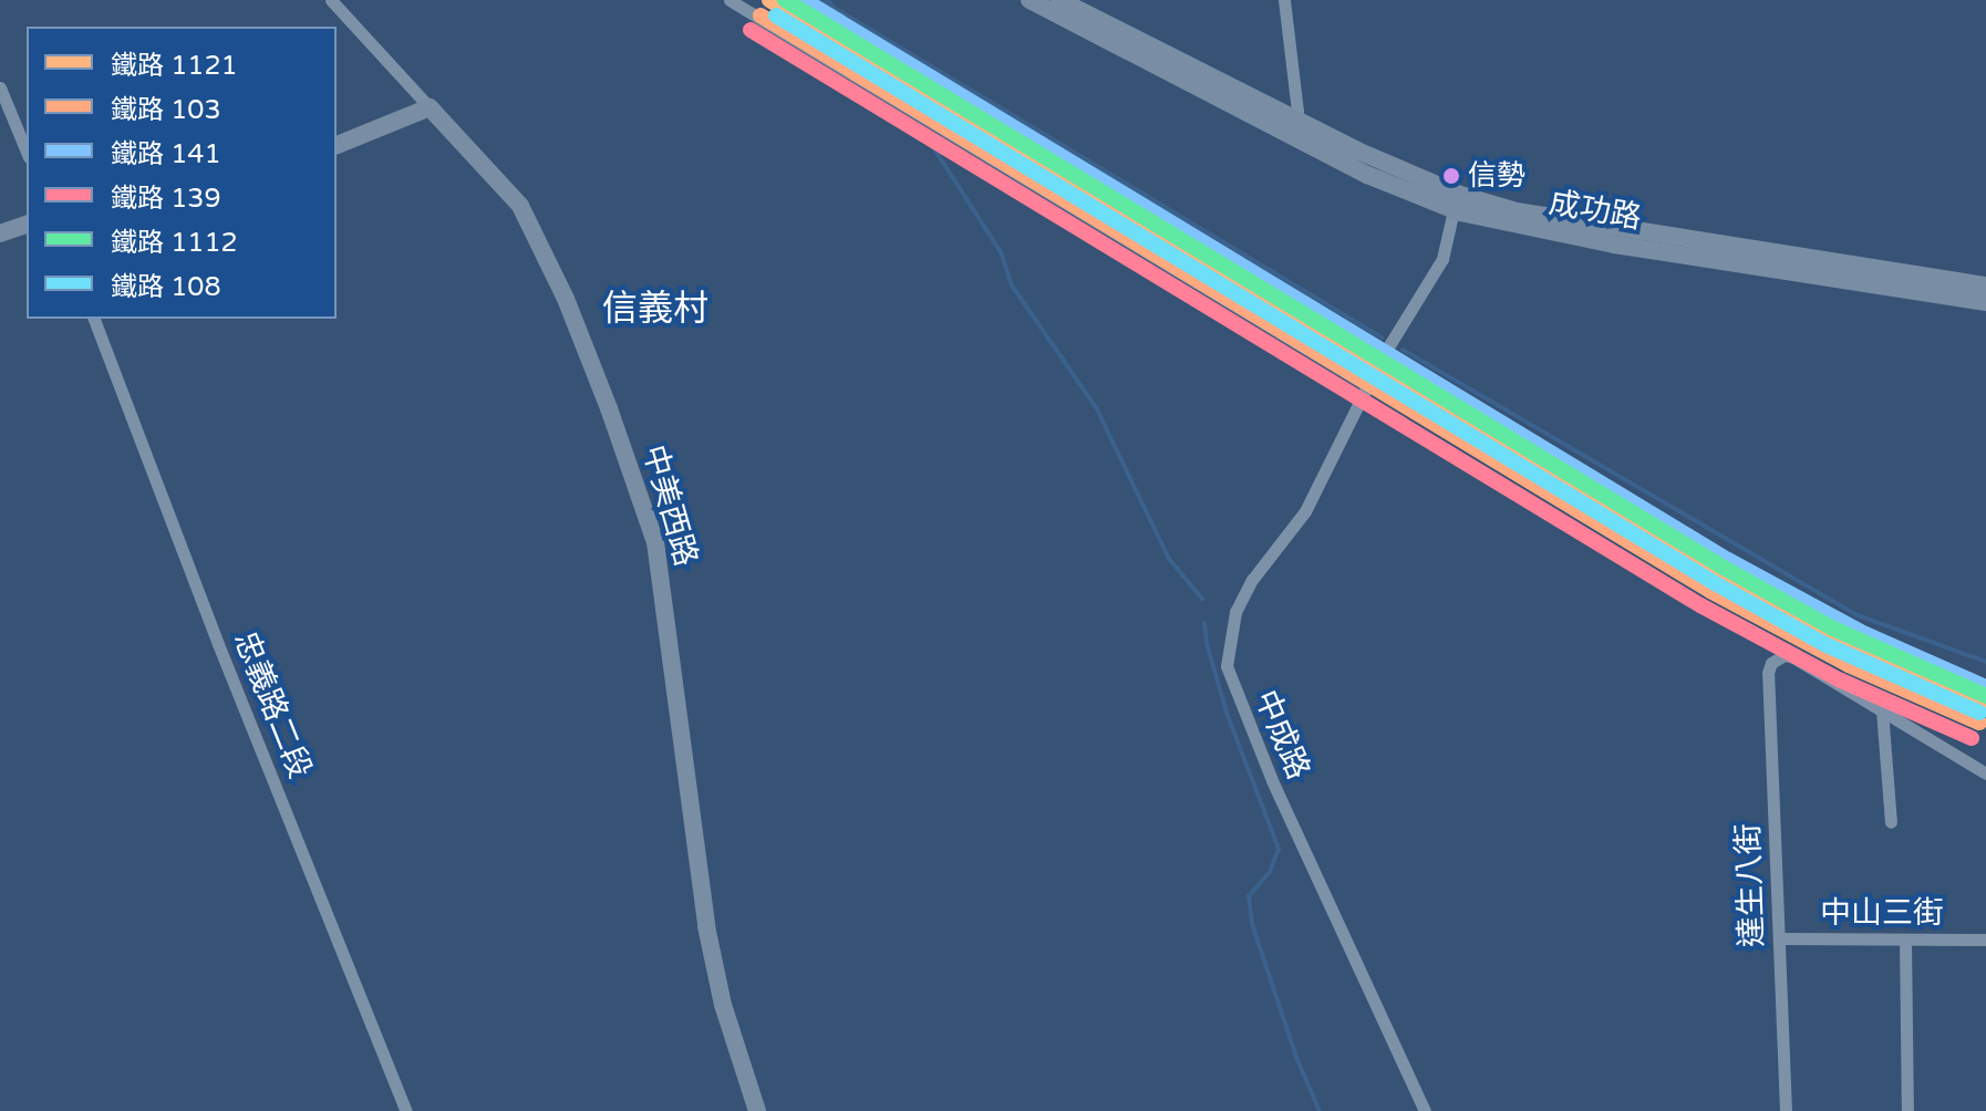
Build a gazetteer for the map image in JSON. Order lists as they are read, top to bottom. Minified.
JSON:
{"streets":{"street":["成功路","中美西路","忠義路二段","中成路","達生八街","中山三街"]},"crossings":[["成功路","中成路"],["達生八街","中山三街"]],"districts":["信義村"],"places":["信勢"],"lines":["rail line 1121","rail line 141","rail line 1112","rail line 103","rail line 108","rail line 139"],"legend":["鐵路 1121","鐵路 103","鐵路 141","鐵路 139","鐵路 1112","鐵路 108"]}
